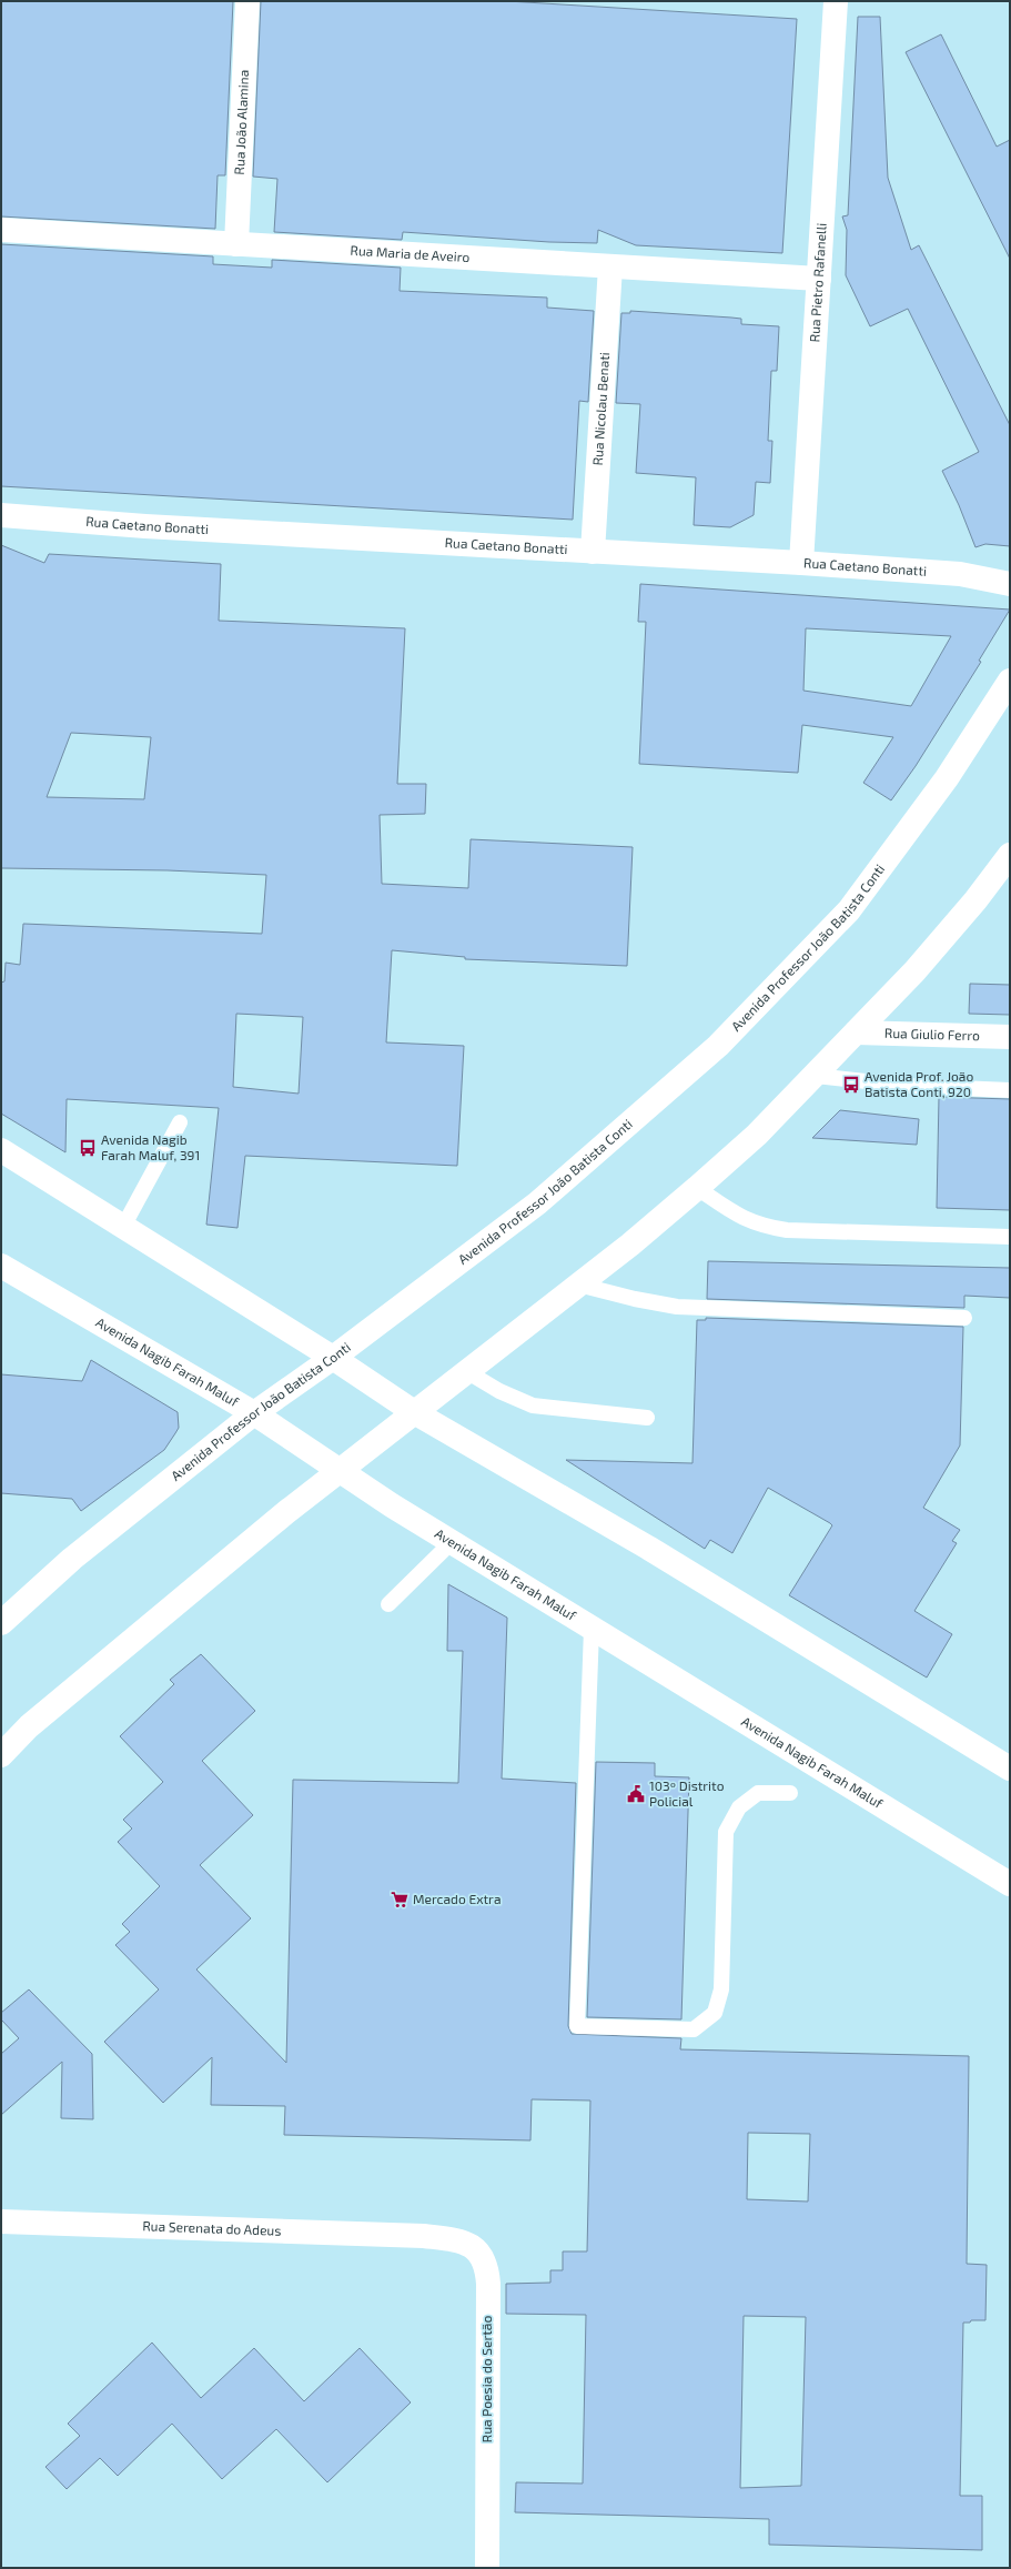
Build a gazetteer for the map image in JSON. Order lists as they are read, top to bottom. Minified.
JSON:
{"streets":{"main road":["Rua João Alamina","Rua Maria de Aveiro","Rua Pietro Rafanelli","Rua Nicolau Benati","Rua Caetano Bonatti","Avenida Professor João Batista Conti","Rua Giulio Ferro","Avenida Nagib Farah Maluf","Rua Serenata do Adeus","Rua Poesia do Sertão"]},"crossings":[["Rua João Alamina","Rua Maria de Aveiro"],["Rua Maria de Aveiro","Rua Pietro Rafanelli"],["Rua Maria de Aveiro","Rua Nicolau Benati"],["Rua Pietro Rafanelli","Rua Caetano Bonatti"],["Rua Nicolau Benati","Rua Caetano Bonatti"],["Avenida Professor João Batista Conti","Avenida Nagib Farah Maluf"],["Rua Serenata do Adeus","Rua Poesia do Sertão"]],"places":{"bus stop":["Avenida Prof. João Batista Conti, 920","Avenida Nagib Farah Maluf, 391"],"public building":["103º Distrito Policial"],"supermarket":["Mercado Extra"]}}
